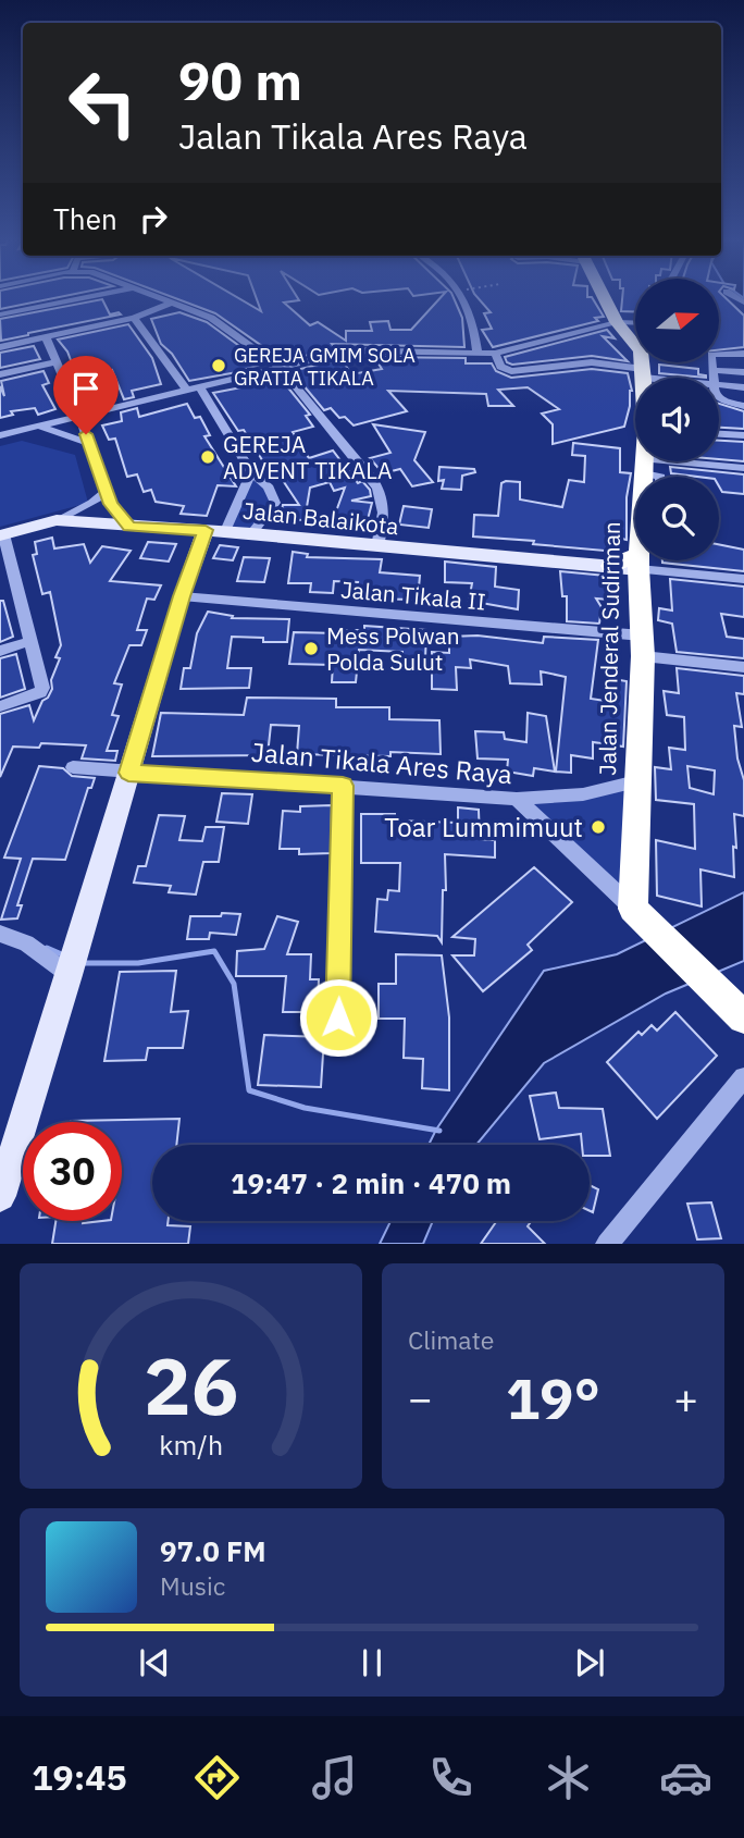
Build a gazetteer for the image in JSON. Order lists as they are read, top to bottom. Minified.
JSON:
{"streets":{"highway":["Jalan Jenderal Sudirman"],"main road":["Jalan Balaikota"],"street":["Jalan Tikala II","Jalan Tikala Ares Raya"]},"crossings":[["Jalan Tikala II","Jalan Jenderal Sudirman"],["Jalan Jenderal Sudirman","Jalan Tikala Ares Raya"]],"places":["GEREJA GMIM SOLA GRATIA TIKALA","GEREJA ADVENT TIKALA","Mess Polwan Polda Sulut","Toar Lummimuut"],"north":"right","page":{"turn":["90 m","Jalan Tikala Ares Raya"],"then":"Then","limit":"30","trip":"19:47 · 2 min · 470 m","tile":"Climate","heat":["−","19°","+"],"song":["97.0 FM","Music"],"tabs":"19:45","gauge":["26","km/h"]}}
